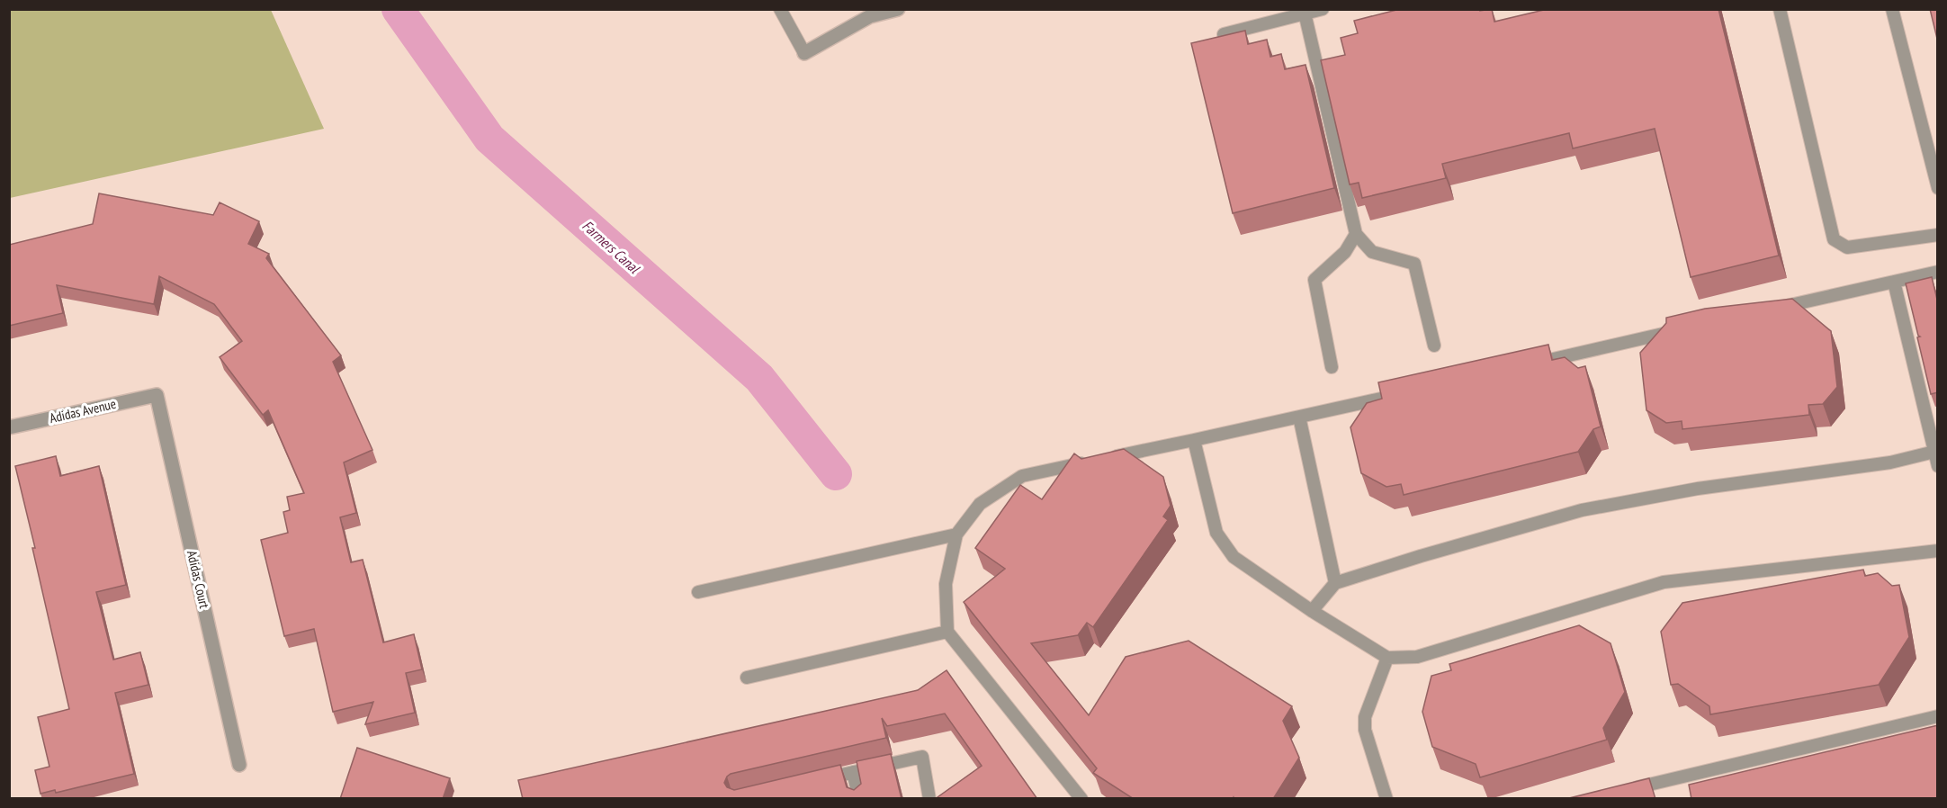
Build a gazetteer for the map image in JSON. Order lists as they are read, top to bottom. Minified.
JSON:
{"streets":{"street":["Adidas Avenue","Adidas Court"]},"crossings":[["Adidas Avenue","Adidas Court"]],"water":["Farmers Canal"]}
